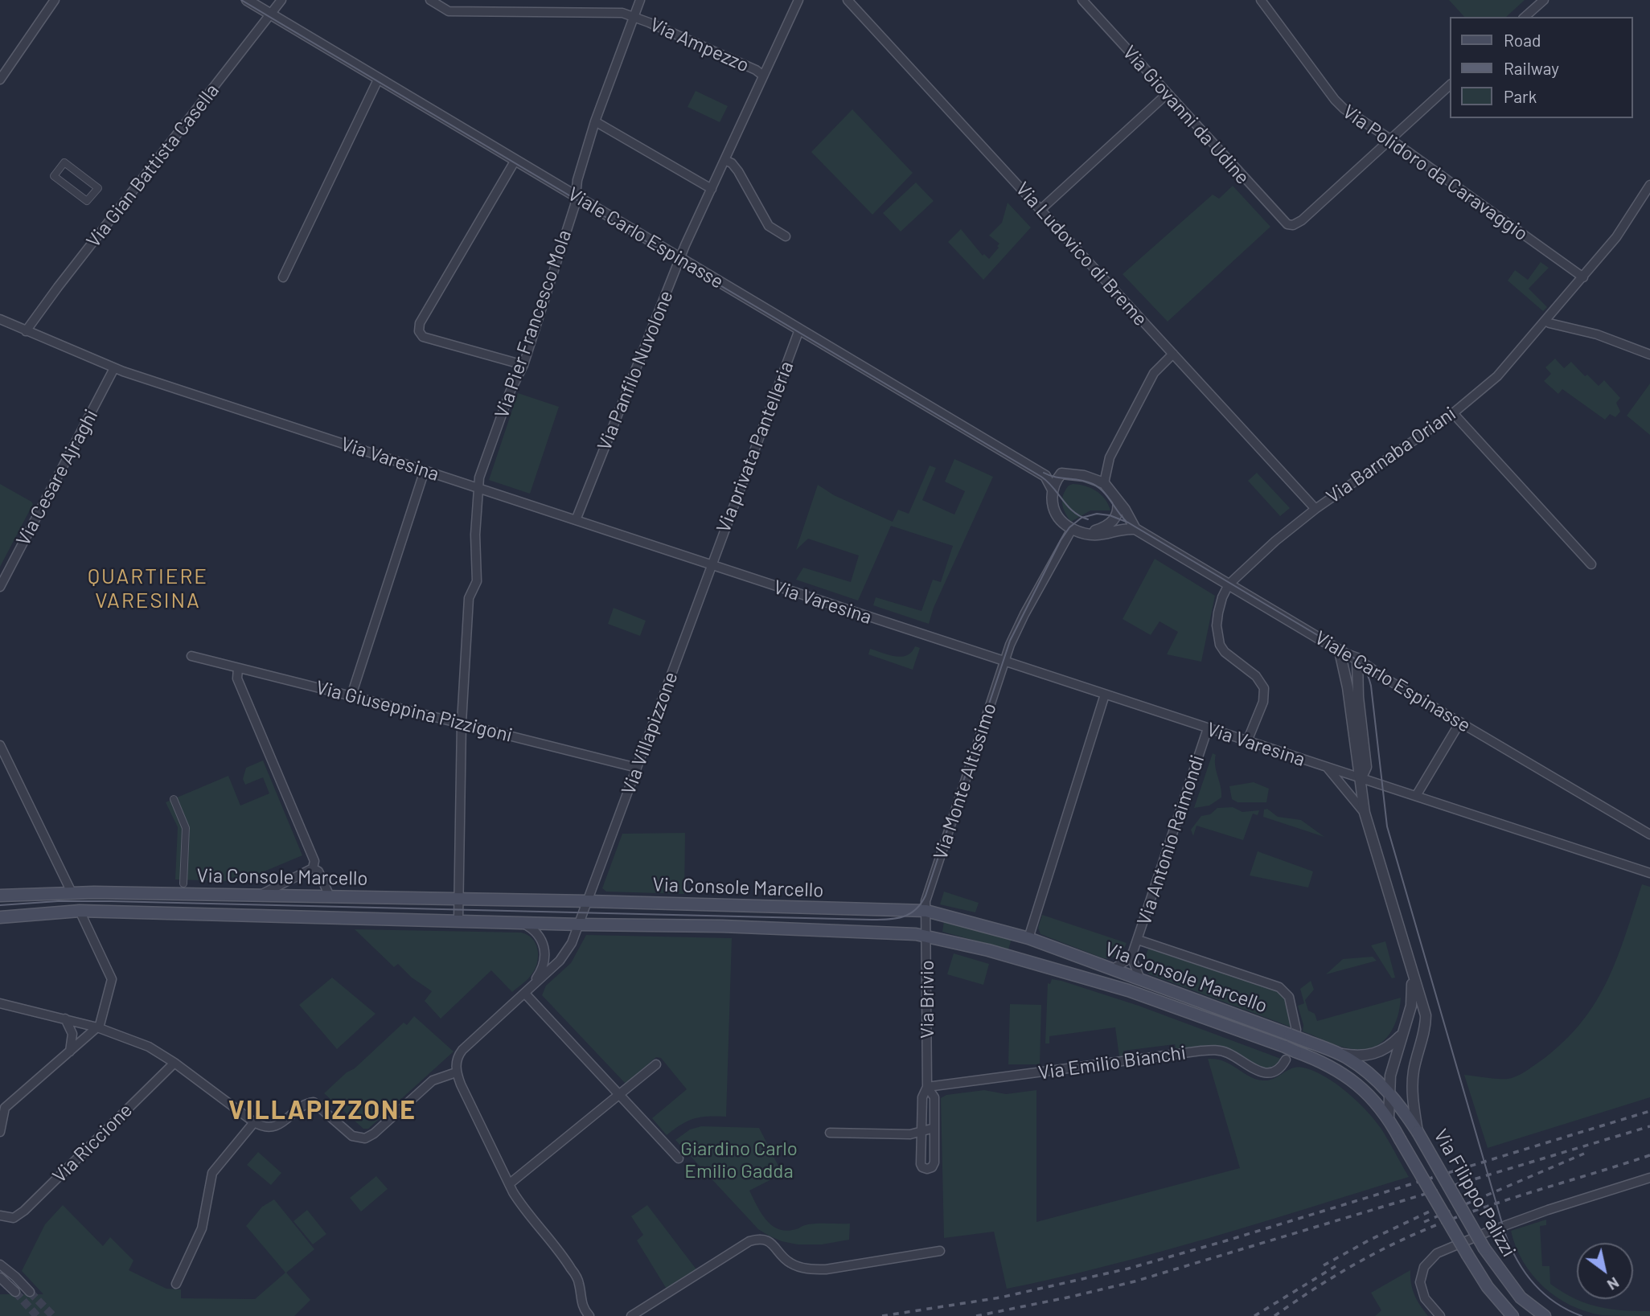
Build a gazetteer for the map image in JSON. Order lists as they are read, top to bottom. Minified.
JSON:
{"streets":{"main road":["Via Console Marcello","Via Filippo Palizzi"],"street":["Via Ampezzo","Via Giovanni da Udine","Via Gian Battista Casella","Via Polidoro da Caravaggio","Viale Carlo Espinasse","Via Ludovico di Breme","Via Pier Francesco Mola","Via Panfilo Nuvolone","Via privata Pantelleria","Via Barnaba Oriani","Via Varesina","Via Cesare Ajraghi","Via Giuseppina Pizzigoni","Via Villapizzone","Via Monte Altissimo","Via Antonio Raimondi","Via Brivio","Via Emilio Bianchi","Via Riccione"]},"crossings":[["Via Ampezzo","Via Pier Francesco Mola"],["Via Ampezzo","Via Panfilo Nuvolone"],["Via Giovanni da Udine","Via Polidoro da Caravaggio"],["Via Gian Battista Casella","Viale Carlo Espinasse"],["Via Gian Battista Casella","Via Varesina"],["Via Polidoro da Caravaggio","Via Barnaba Oriani"],["Viale Carlo Espinasse","Via Pier Francesco Mola"],["Viale Carlo Espinasse","Via Panfilo Nuvolone"],["Viale Carlo Espinasse","Via privata Pantelleria"],["Viale Carlo Espinasse","Via Barnaba Oriani"],["Viale Carlo Espinasse","Via Filippo Palizzi"],["Via Ludovico di Breme","Via Barnaba Oriani"],["Via Pier Francesco Mola","Via Varesina"],["Via Pier Francesco Mola","Via Giuseppina Pizzigoni"],["Via Pier Francesco Mola","Via Console Marcello"],["Via Panfilo Nuvolone","Via Varesina"],["Via privata Pantelleria","Via Varesina"],["Via privata Pantelleria","Via Villapizzone"],["Via Varesina","Via Cesare Ajraghi"],["Via Varesina","Via Villapizzone"],["Via Varesina","Via Monte Altissimo"],["Via Varesina","Via Antonio Raimondi"],["Via Varesina","Via Filippo Palizzi"],["Via Giuseppina Pizzigoni","Via Villapizzone"],["Via Villapizzone","Via Console Marcello"],["Via Monte Altissimo","Via Console Marcello"],["Via Monte Altissimo","Via Brivio"],["Via Antonio Raimondi","Via Console Marcello"],["Via Console Marcello","Via Brivio"],["Via Console Marcello","Via Filippo Palizzi"],["Via Brivio","Via Emilio Bianchi"]],"districts":["QUARTIERE VARESINA","VILLAPIZZONE"],"parks":["Giardino Carlo Emilio Gadda"],"legend":["Road","Railway","Park"],"north":"bottom right"}
